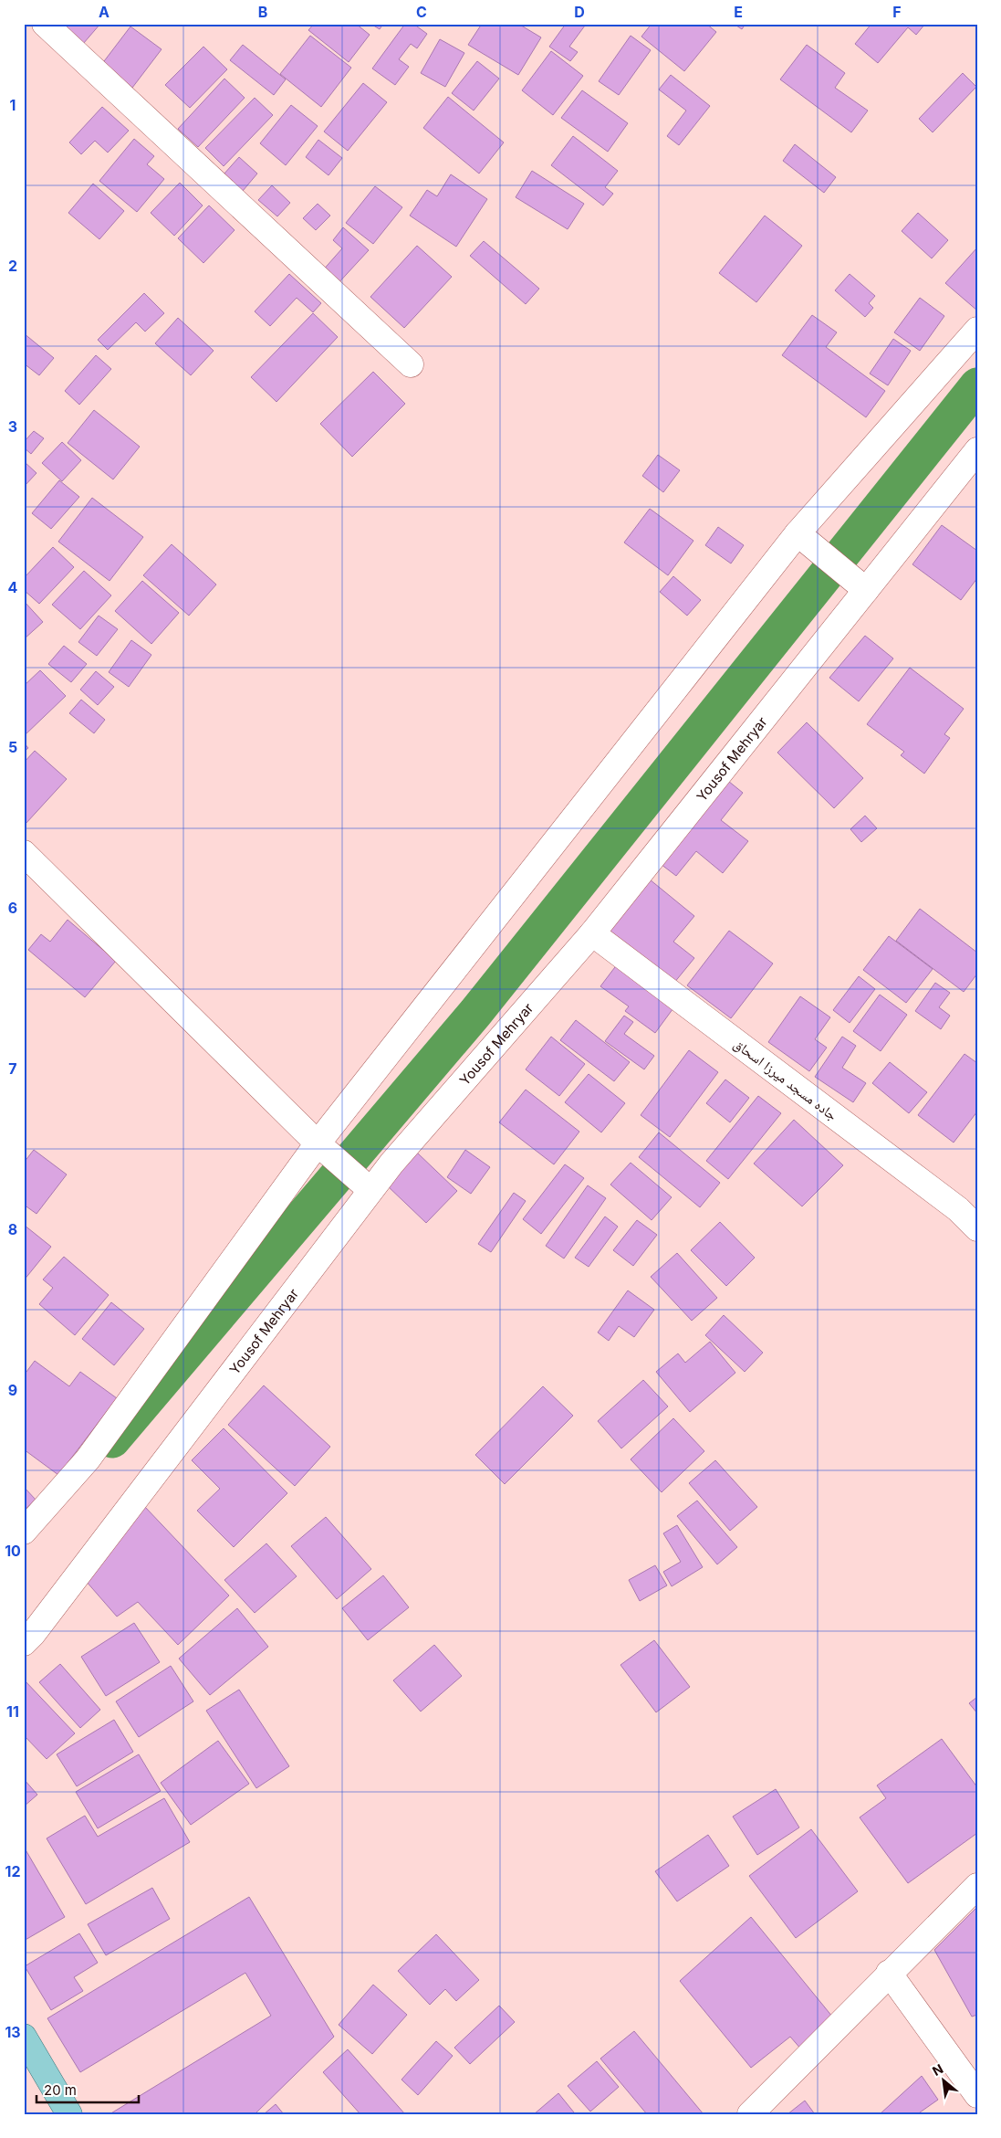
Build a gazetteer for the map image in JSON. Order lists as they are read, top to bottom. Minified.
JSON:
{"streets":{"street":["Yousof Mehryar","جاده مسجد ميرزا اسحاق"]},"crossings":[["Yousof Mehryar","جاده مسجد ميرزا اسحاق"]],"scale_bar":"20 m","north":"top left","grid":{"columns":["A","B","C","D","E","F"],"rows":["1","2","3","4","5","6","7","8","9","10","11","12","13"]}}
